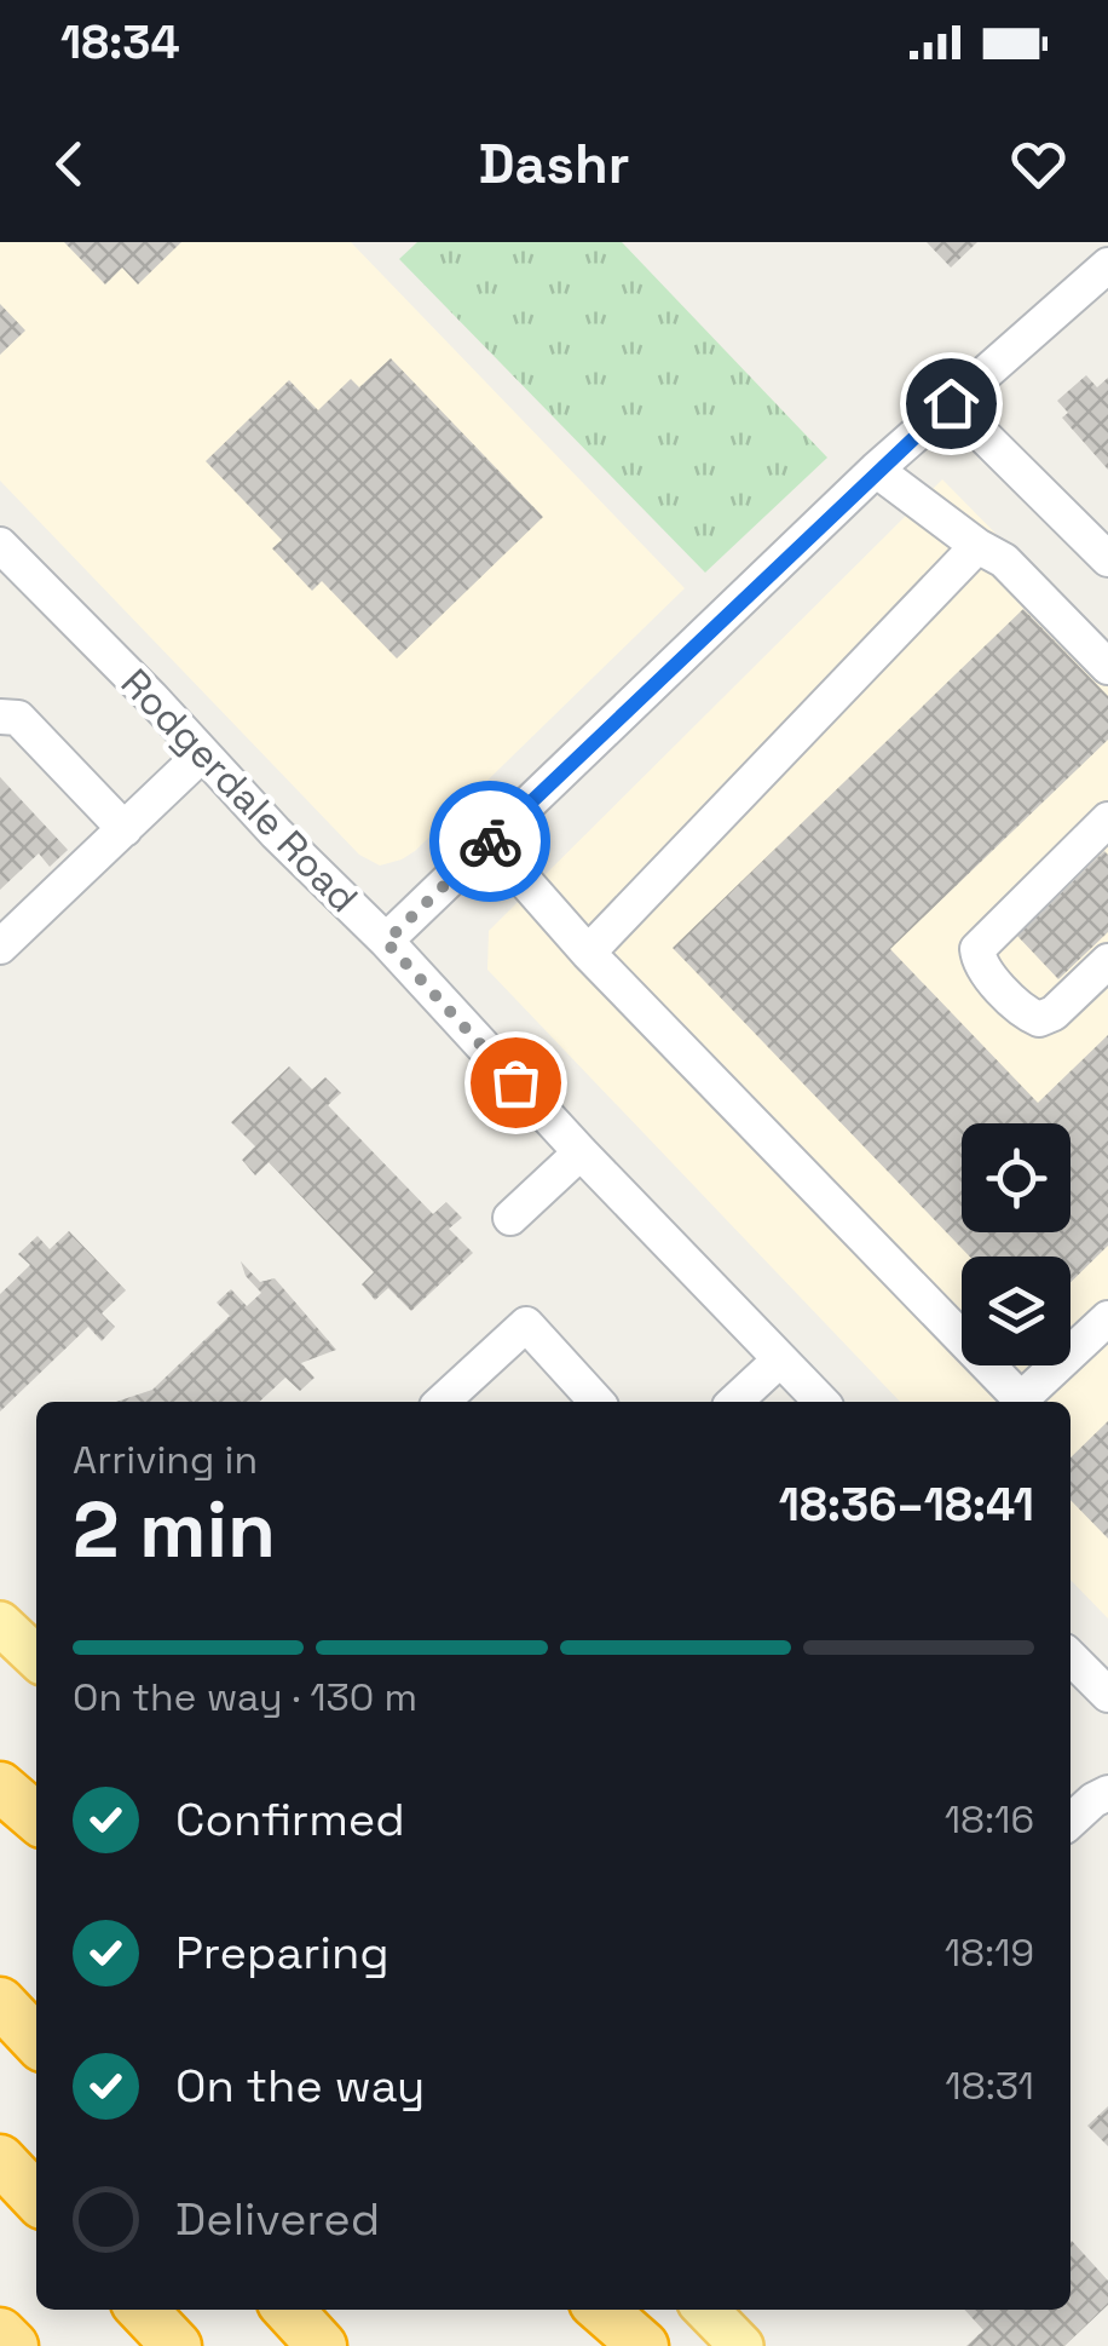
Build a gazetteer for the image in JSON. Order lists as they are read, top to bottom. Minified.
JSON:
{"streets":{"street":["Rodgerdale Road"]},"page":{"status":"18:34","header":"Dashr","heading":["2 min","Arriving in","18:36–18:41"],"bar":"On the way · 130 m","list":[["Confirmed","18:16"],["Preparing","18:19"],["On the way","18:31"],"Delivered"]}}
